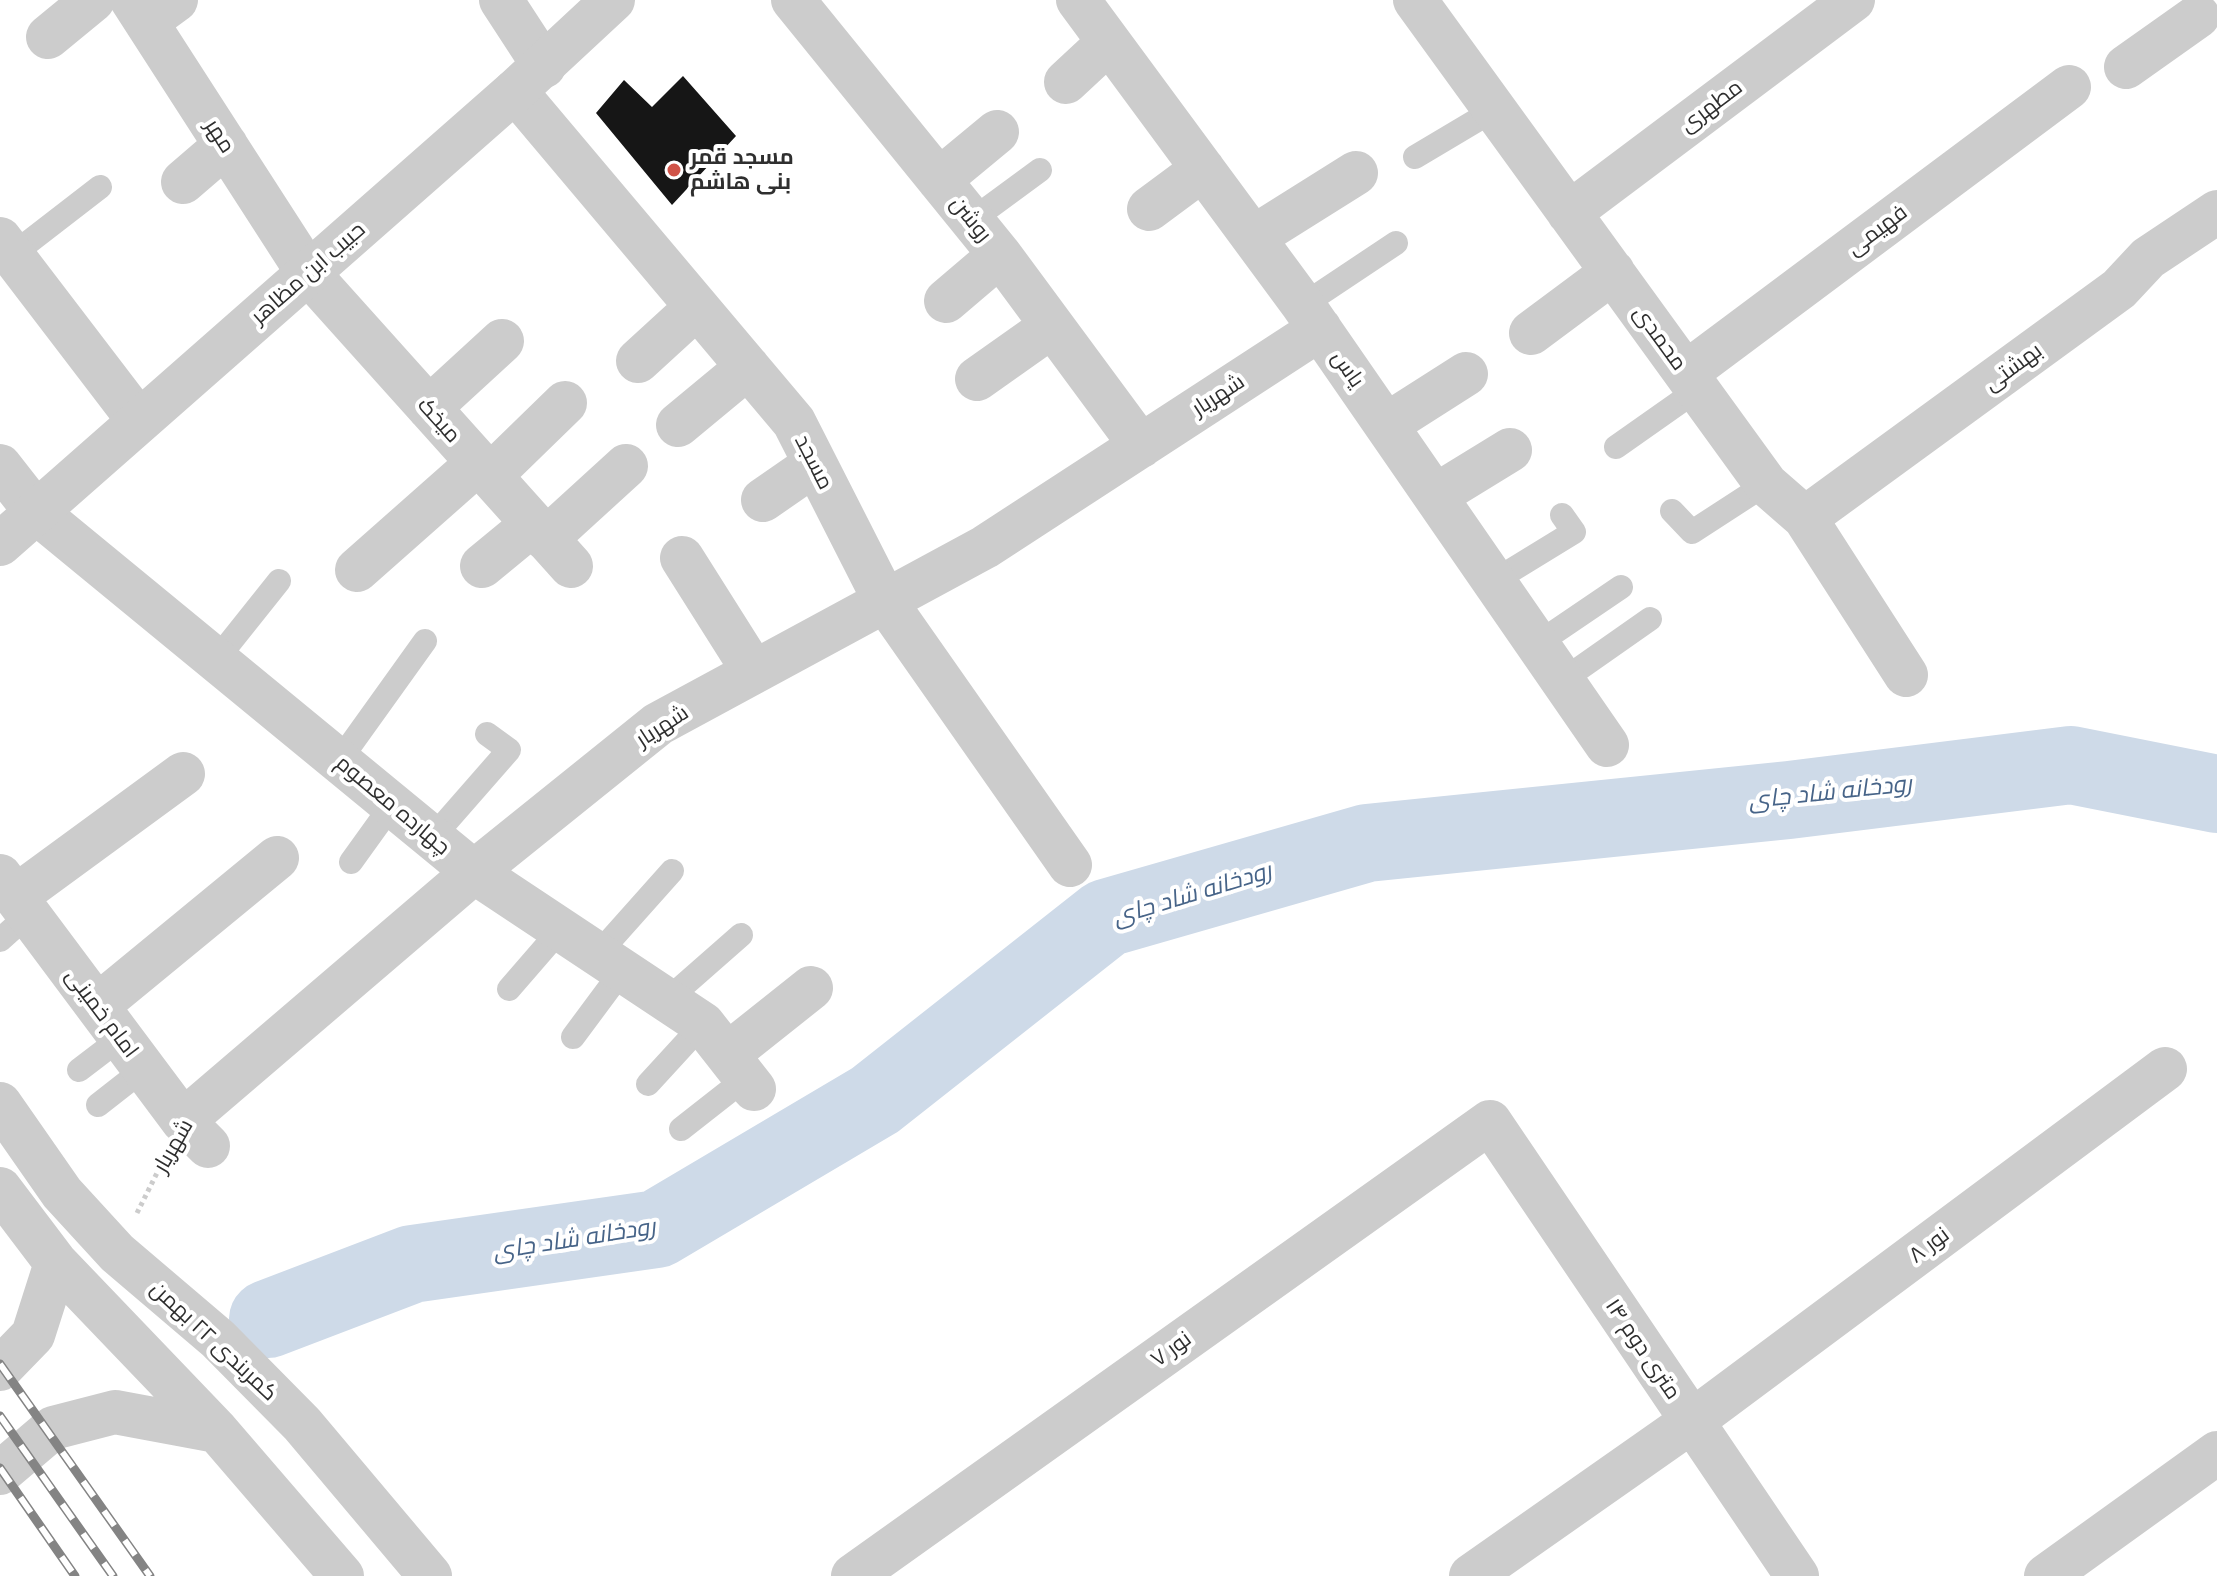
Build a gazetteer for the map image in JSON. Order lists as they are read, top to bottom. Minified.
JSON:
{"streets":{"street":["مطهری","مهر","روشن","فهیمی","حبیب ابن مظاهر","محمدی","بهشتی","یاس","شهریار","میخک","مسجد","چهارده معصوم","امام خمینی","نور ۸","کمربندی ۲۲ بهمن","نور ۷","۱۴ متری دوم"]},"crossings":[["مطهری","محمدی"],["مهر","حبیب ابن مظاهر"],["مهر","میخک"],["روشن","شهریار"],["فهیمی","محمدی"],["حبیب ابن مظاهر","میخک"],["حبیب ابن مظاهر","مسجد"],["حبیب ابن مظاهر","چهارده معصوم"],["محمدی","بهشتی"],["یاس","شهریار"],["شهریار","مسجد"],["شهریار","چهارده معصوم"],["شهریار","امام خمینی"],["شهریار","کمربندی ۲۲ بهمن"],["نور ۸","۱۴ متری دوم"],["نور ۷","۱۴ متری دوم"]],"water":["رودخانه شاد چای"],"places":["مسجد قمر بنی هاشم"]}
